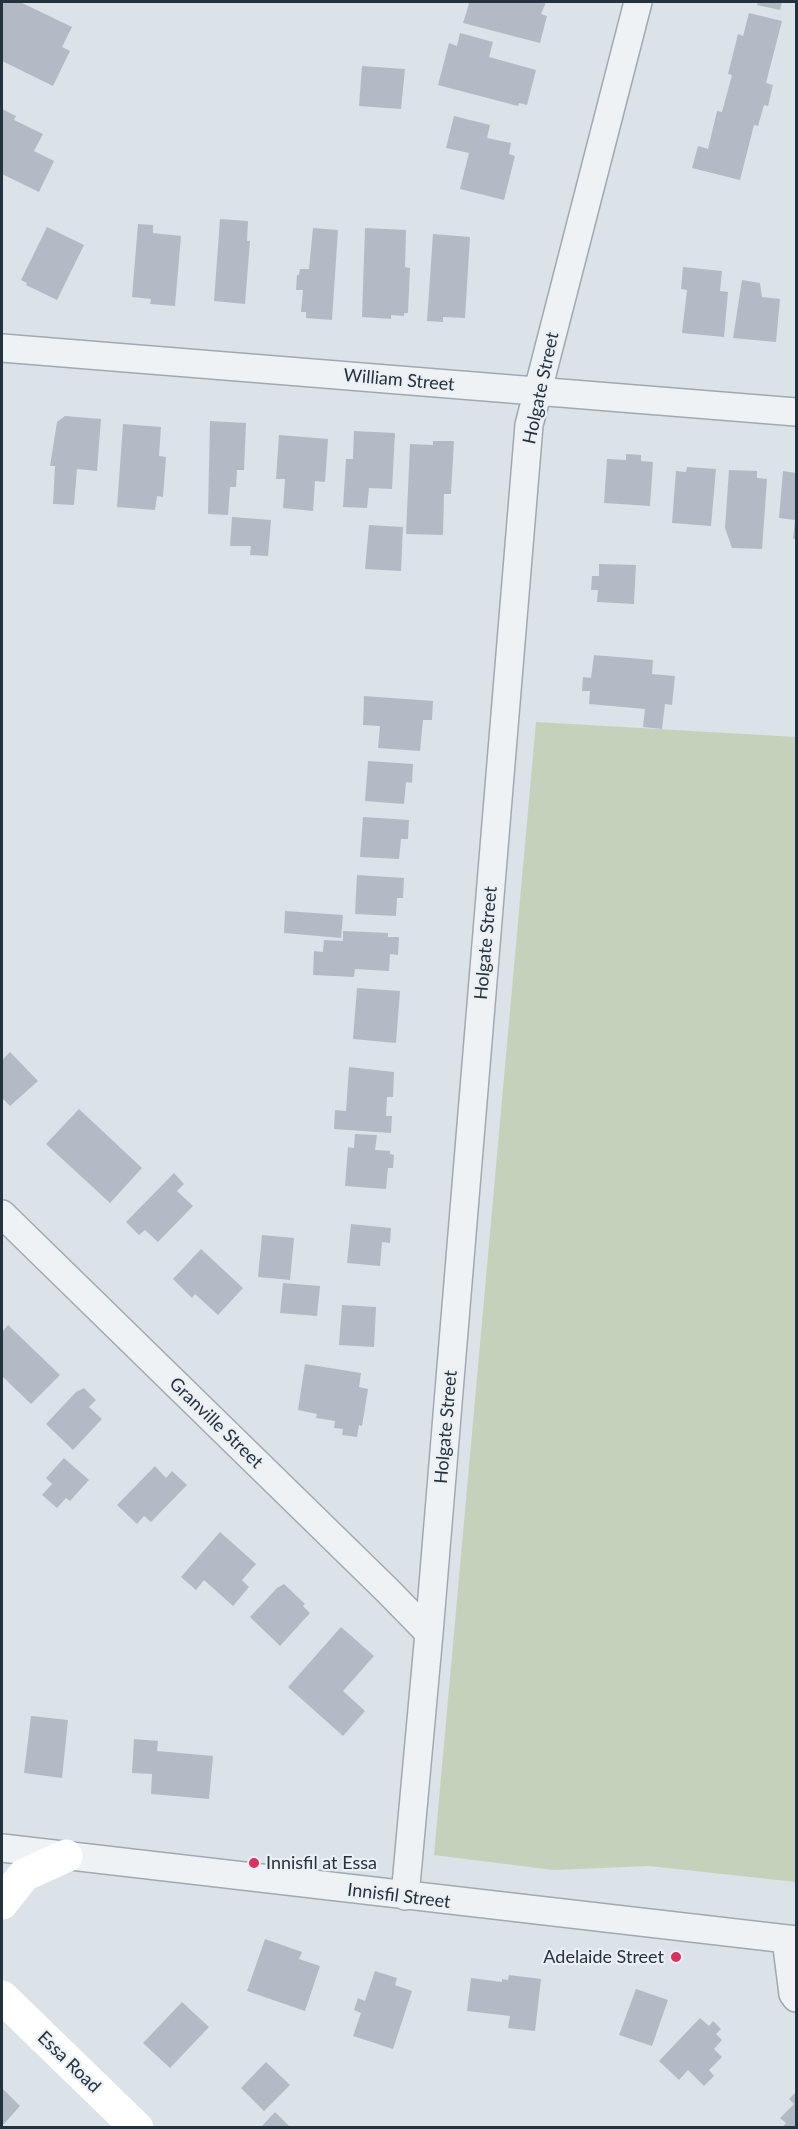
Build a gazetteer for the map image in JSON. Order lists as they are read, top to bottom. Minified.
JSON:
{"streets":{"main road":["Essa Road"],"street":["William Street","Holgate Street","Granville Street","Innisfil Street"]},"crossings":[["William Street","Holgate Street"],["Holgate Street","Granville Street"],["Holgate Street","Innisfil Street"]],"places":["Innisfil at Essa","Adelaide Street"]}
